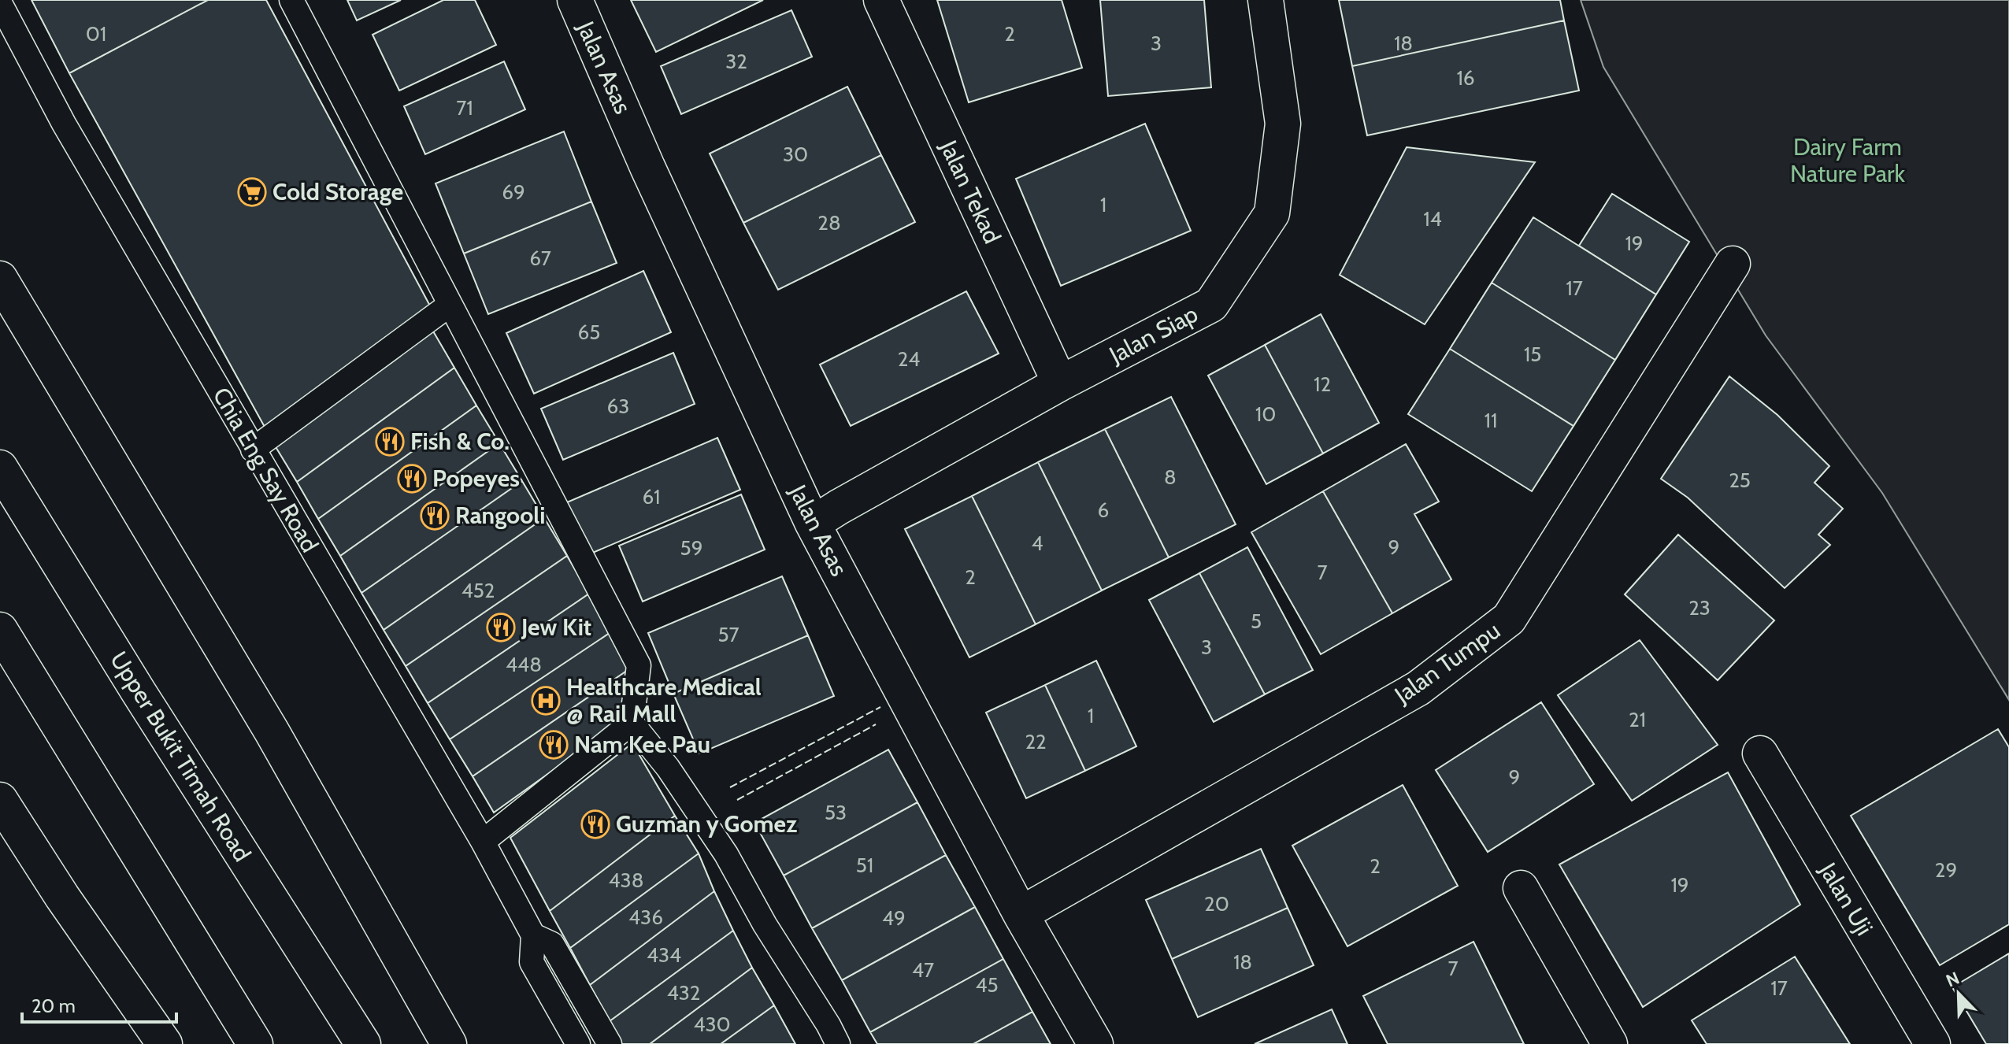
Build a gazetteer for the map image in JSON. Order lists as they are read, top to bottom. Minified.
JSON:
{"streets":{"main road":["Jalan Asas","Jalan Tekad","Jalan Siap","Jalan Tumpu","Upper Bukit Timah Road","Jalan Uji"],"lane":["Chia Eng Say Road"]},"crossings":[["Jalan Asas","Jalan Siap"],["Jalan Asas","Jalan Tumpu"],["Jalan Tekad","Jalan Siap"]],"parks":["Dairy Farm Nature Park"],"places":{"supermarket":["Cold Storage"],"restaurant":["Fish & Co.","Popeyes","Rangooli","Jew Kit","Nam Kee Pau","Guzman y Gomez"],"hospital":["Healthcare Medical @ Rail Mall"]},"house_numbers":["01","2","3","18","32","16","71","30","69","1","14","28","19","67","17","65","15","24","12","63","10","11","8","25","61","6","4","9","59","7","2","452","23","5","57","3","448","1","21","22","9","53","51","2","29","438","19","20","436","49","434","18","7","47","45","17","432","430"],"scale_bar":"20 m","north":"top left"}
